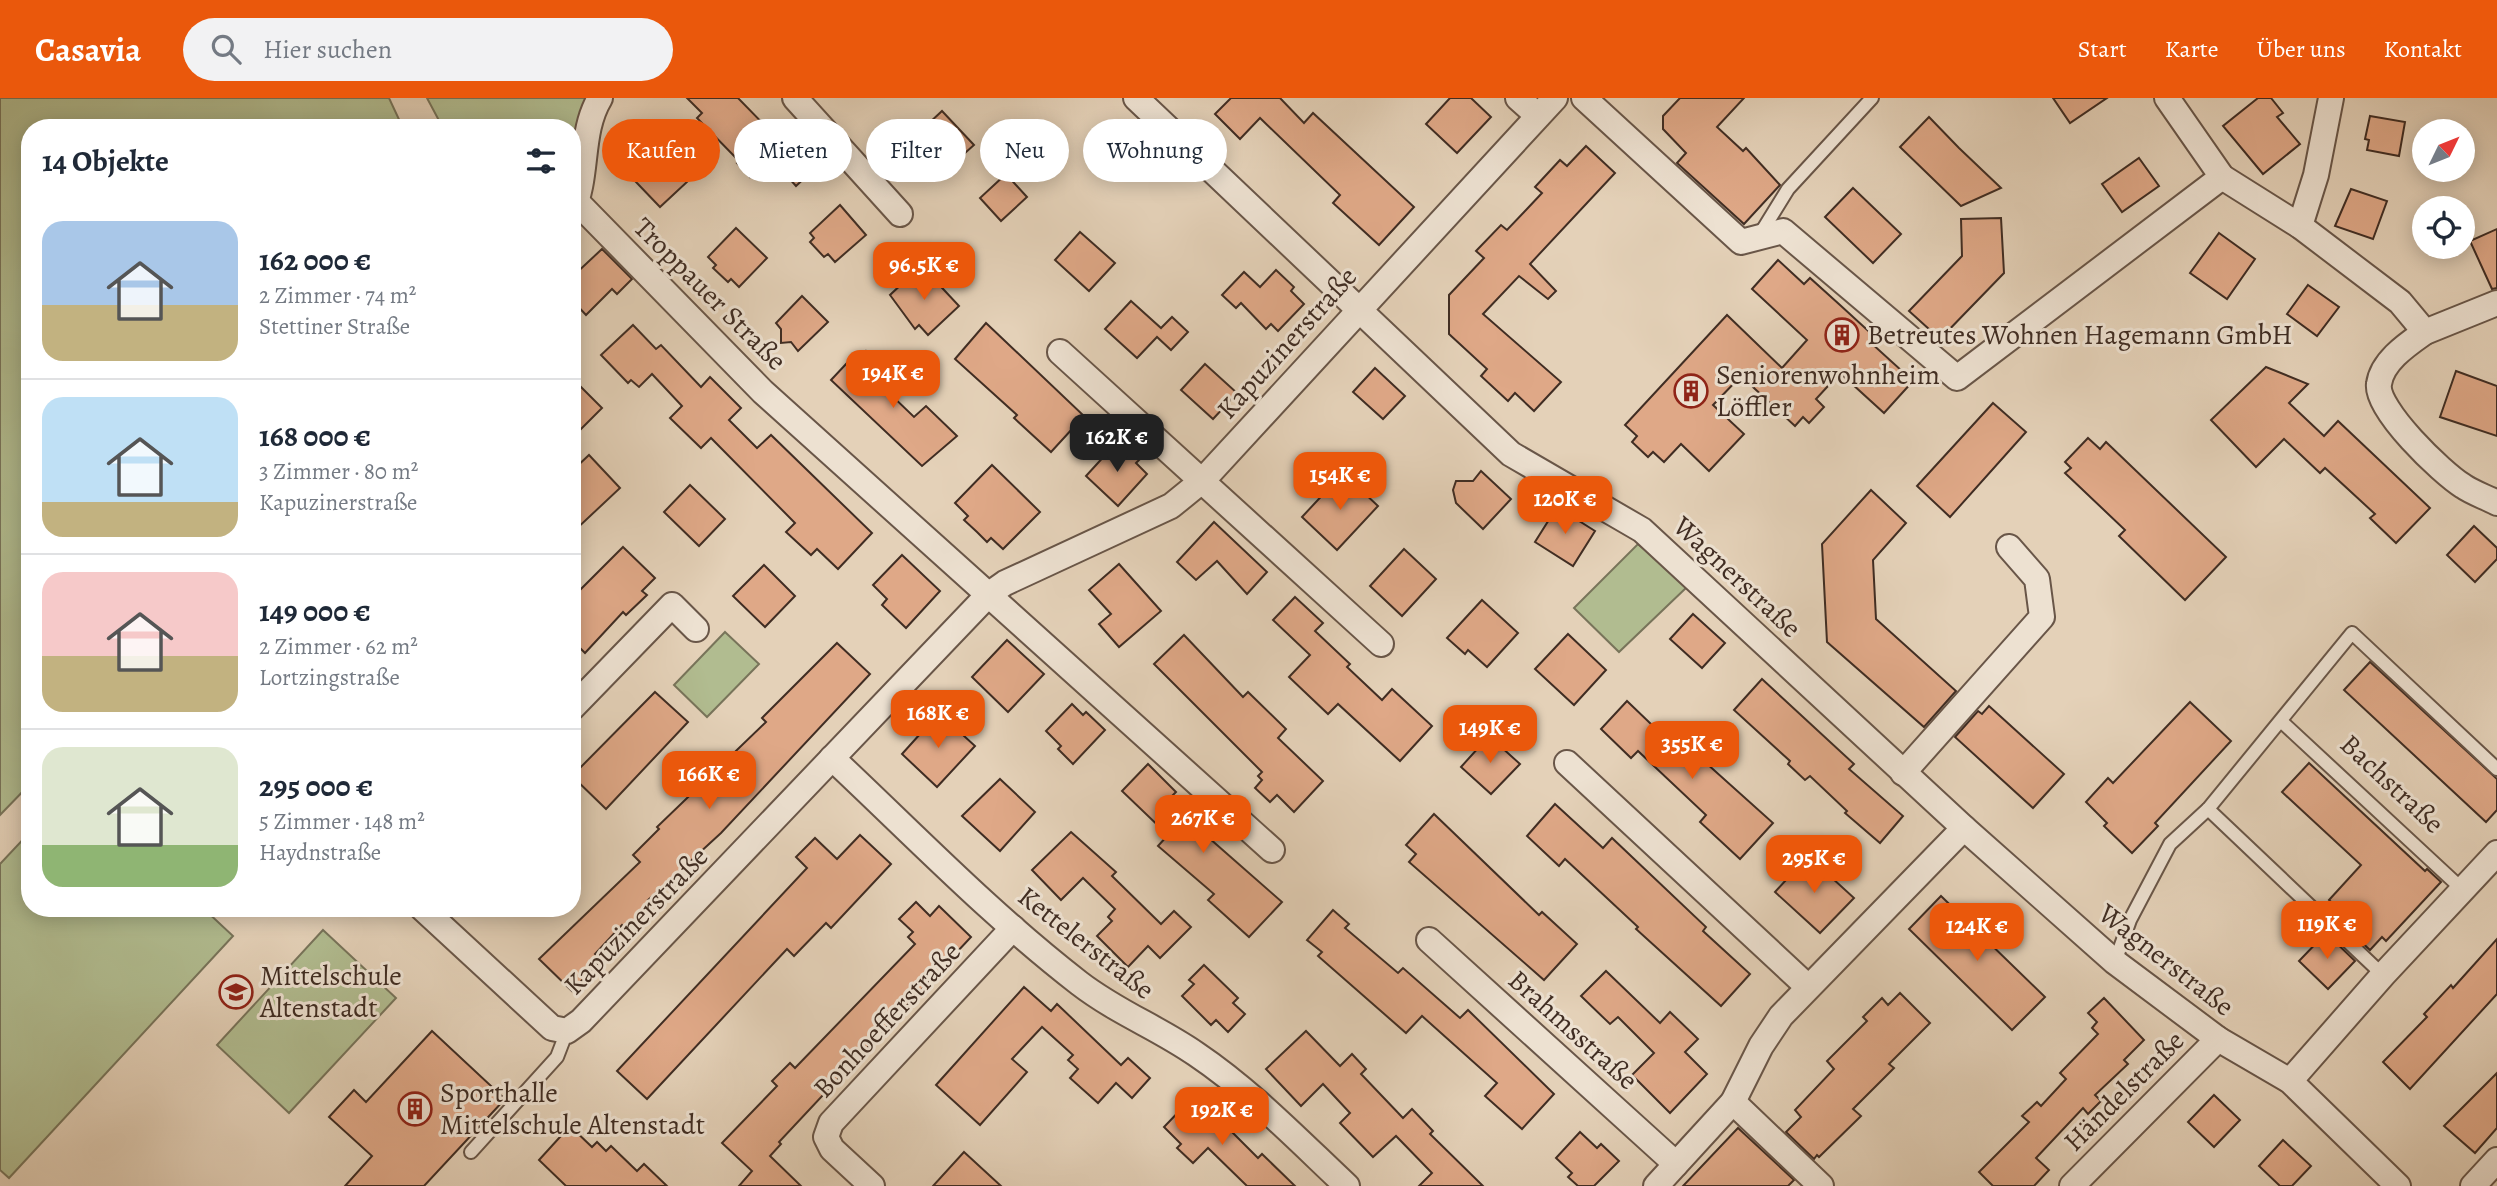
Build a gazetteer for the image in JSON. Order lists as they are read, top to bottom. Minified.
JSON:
{"streets":{"street":["Troppauer Straße","Kapuzinerstraße","Wagnerstraße","Kettelerstraße","Bonhoefferstraße","Brahmsstraße","Händelstraße"],"lane":["Bachstraße"]},"crossings":[["Troppauer Straße","Kapuzinerstraße"],["Kapuzinerstraße","Wagnerstraße"],["Kapuzinerstraße","Kettelerstraße"],["Wagnerstraße","Händelstraße"],["Kettelerstraße","Bonhoefferstraße"]],"places":{"building":["Betreutes Wohnen Hagemann GmbH","Seniorenwohnheim Löffler","Sporthalle Mittelschule Altenstadt"],"school or university":["Mittelschule Altenstadt"]},"north":"top right","page":{"header":"Casavia","search":"Hier suchen","nav":["Start","Karte","Über uns","Kontakt"],"chip":["Kaufen","Mieten","Filter","Neu","Wohnung"],"heading":"14 Objekte","list":[{"name":"162 000 €","note":"2 Zimmer · 74 m² · Stettiner Straße"},{"name":"168 000 €","note":"3 Zimmer · 80 m² · Kapuzinerstraße"},{"name":"149 000 €","note":"2 Zimmer · 62 m² · Lortzingstraße"},{"name":"295 000 €","note":"5 Zimmer · 148 m² · Haydnstraße"}],"price":["96.5K €","194K €","162K €","154K €","120K €","168K €","149K €","355K €","166K €","267K €","295K €","119K €","124K €","192K €"]}}
